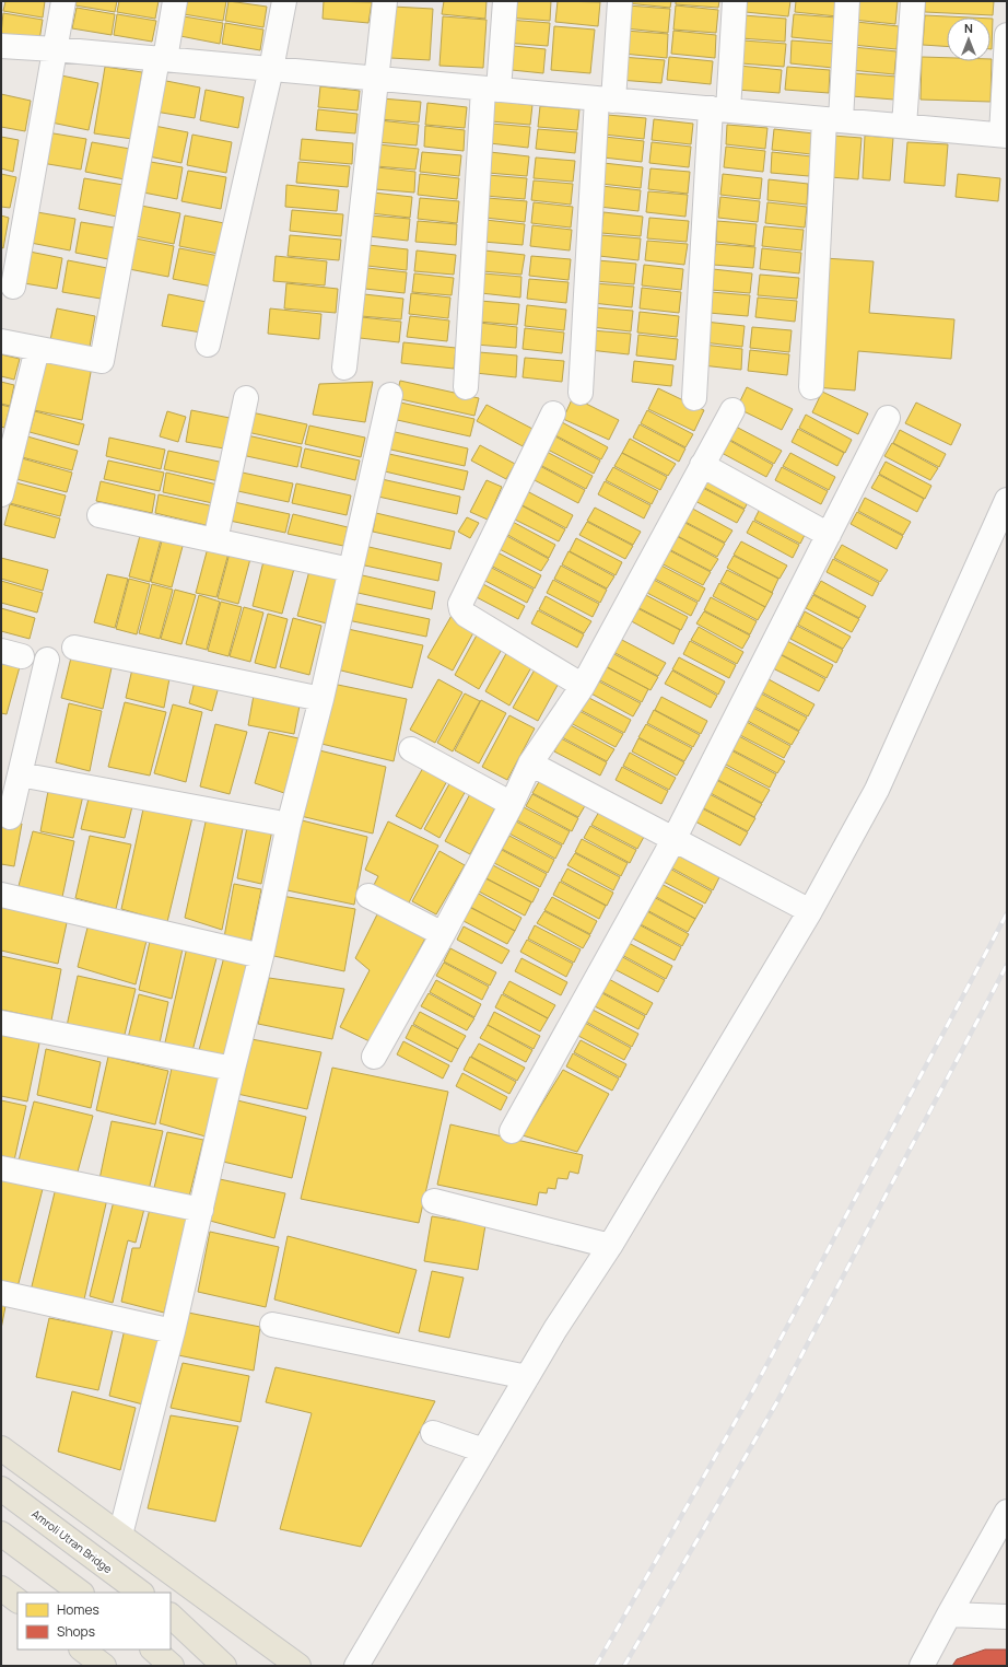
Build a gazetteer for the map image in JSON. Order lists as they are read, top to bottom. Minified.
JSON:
{"streets":{"main road":["Amroli Utran Bridge"]},"legend":["Homes","Shops"],"north":"top"}
